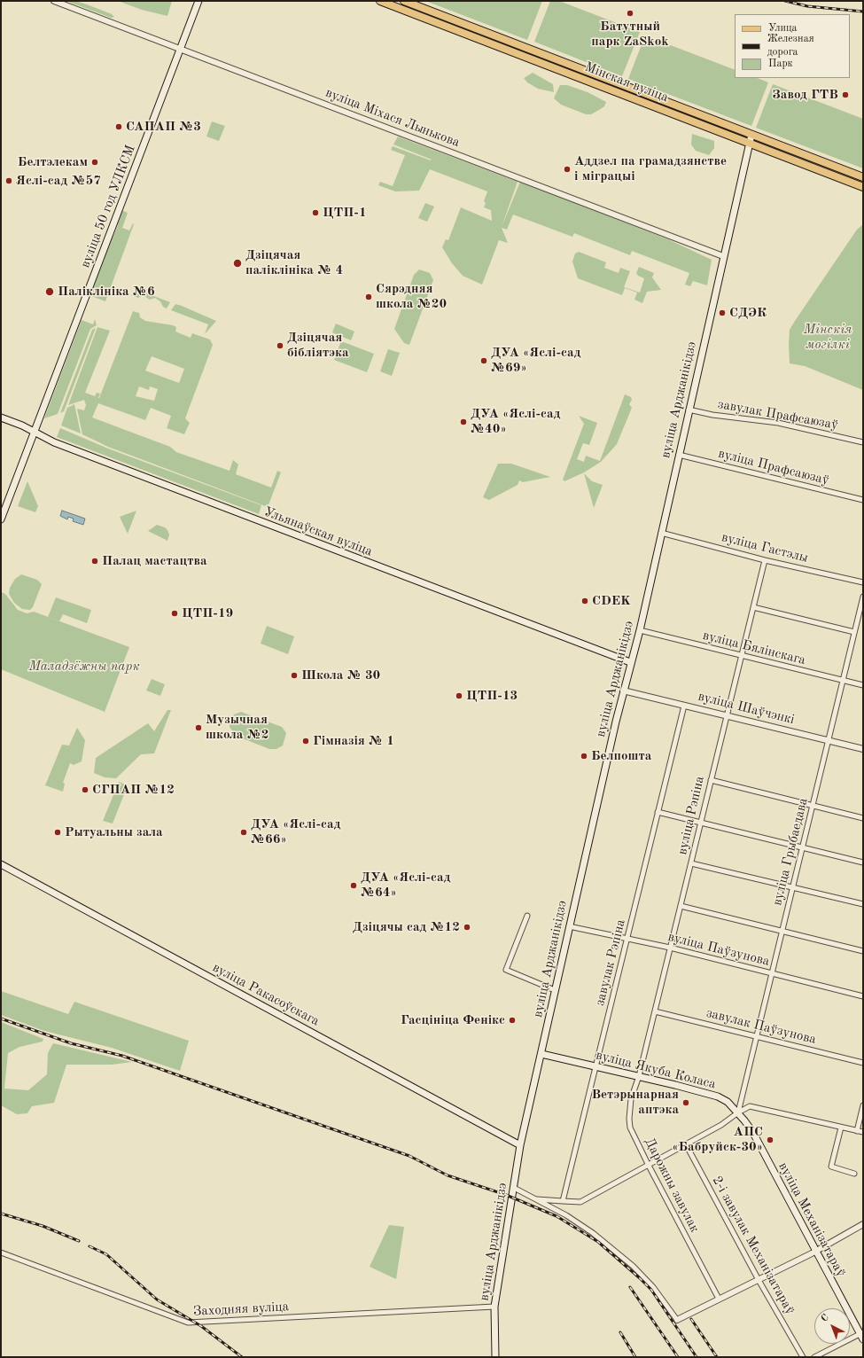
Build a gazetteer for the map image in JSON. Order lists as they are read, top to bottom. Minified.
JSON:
{"streets":{"main road":["Мінская вуліца","вуліца 50 год УЛКСМ","вуліца Арджанікідзэ","Ульянаўская вуліца","вуліца Ракасоўскага","вуліца Якуба Коласа","вуліца Механізатараў"],"street":["вуліца Міхася Лынькова","завулак Прафсаюзаў","вуліца Прафсаюзаў","вуліца Гастэлы","вуліца Бялінскага","вуліца Шаўчэнкі","вуліца Рэпіна","вуліца Грыбаедава","вуліца Паўзунова","завулак Рэпіна","завулак Паўзунова","Дарожны завулак","2-і завулак Механізатараў","Заходняя вуліца"]},"crossings":[["Мінская вуліца","вуліца Арджанікідзэ"],["вуліца Міхася Лынькова","вуліца 50 год УЛКСМ"],["вуліца Міхася Лынькова","вуліца Арджанікідзэ"],["вуліца 50 год УЛКСМ","Ульянаўская вуліца"],["вуліца Арджанікідзэ","завулак Прафсаюзаў"],["вуліца Арджанікідзэ","вуліца Прафсаюзаў"],["вуліца Арджанікідзэ","Ульянаўская вуліца"],["вуліца Арджанікідзэ","вуліца Гастэлы"],["вуліца Арджанікідзэ","вуліца Бялінскага"],["вуліца Арджанікідзэ","вуліца Шаўчэнкі"],["вуліца Арджанікідзэ","вуліца Паўзунова"],["вуліца Арджанікідзэ","вуліца Ракасоўскага"],["вуліца Арджанікідзэ","вуліца Якуба Коласа"],["вуліца Арджанікідзэ","Заходняя вуліца"],["вуліца Гастэлы","вуліца Рэпіна"],["вуліца Бялінскага","вуліца Рэпіна"],["вуліца Бялінскага","вуліца Грыбаедава"],["вуліца Шаўчэнкі","вуліца Рэпіна"],["вуліца Шаўчэнкі","вуліца Грыбаедава"],["вуліца Шаўчэнкі","завулак Рэпіна"],["вуліца Рэпіна","вуліца Паўзунова"],["вуліца Рэпіна","завулак Паўзунова"],["вуліца Рэпіна","вуліца Якуба Коласа"],["вуліца Рэпіна","Дарожны завулак"],["вуліца Грыбаедава","вуліца Паўзунова"],["вуліца Грыбаедава","завулак Паўзунова"],["вуліца Грыбаедава","вуліца Якуба Коласа"],["вуліца Грыбаедава","вуліца Механізатараў"],["вуліца Паўзунова","завулак Рэпіна"],["завулак Рэпіна","вуліца Якуба Коласа"],["вуліца Якуба Коласа","Дарожны завулак"],["вуліца Якуба Коласа","вуліца Механізатараў"]],"parks":["Мінскія могілкі","Маладзёжны парк"],"places":["Батутный парк ZaSkok","Завод ГТВ","САПАП №3","Белтэлекам","Аддзел па грамадзянстве і міграцыі","Яслі-сад №57","ЦТП-1","Дзіцячая паліклініка № 4","Паліклініка №6","Сярэдняя школа №20","СДЭК","Дзіцячая бібліятэка","ДУА «Яслі-сад №69»","ДУА «Яслі-сад №40»","Палац мастацтва","CDEK","ЦТП-19","Школа № 30","ЦТП-13","Музычная школа №2","Гімназія № 1","Белпошта","СГПАП №12","Рытуальны зала","ДУА «Яслі-сад №66»","ДУА «Яслі-сад №64»","Дзіцячы сад №12","Гасцініца Фенікс","Ветэрынарная аптэка","АПС «Бабруйск-30»"],"legend":["Улица","Железная дорога","Парк"],"north":"top left"}
